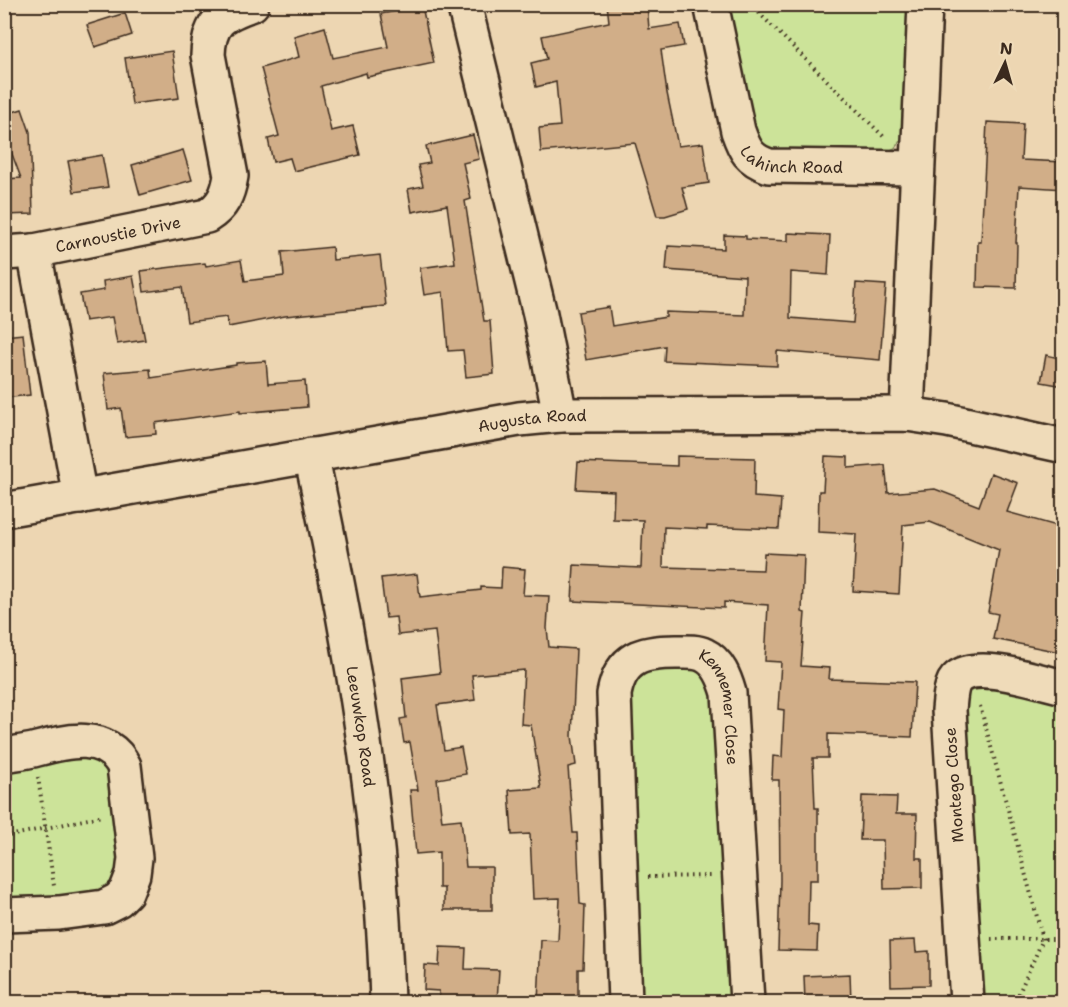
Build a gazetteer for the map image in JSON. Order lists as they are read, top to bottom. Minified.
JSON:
{"streets":{"street":["Lahinch Road","Carnoustie Drive","Augusta Road","Kennemer Close","Leeuwkop Road","Montego Close"]},"crossings":[["Carnoustie Drive","Augusta Road"],["Augusta Road","Leeuwkop Road"]],"north":"top"}
